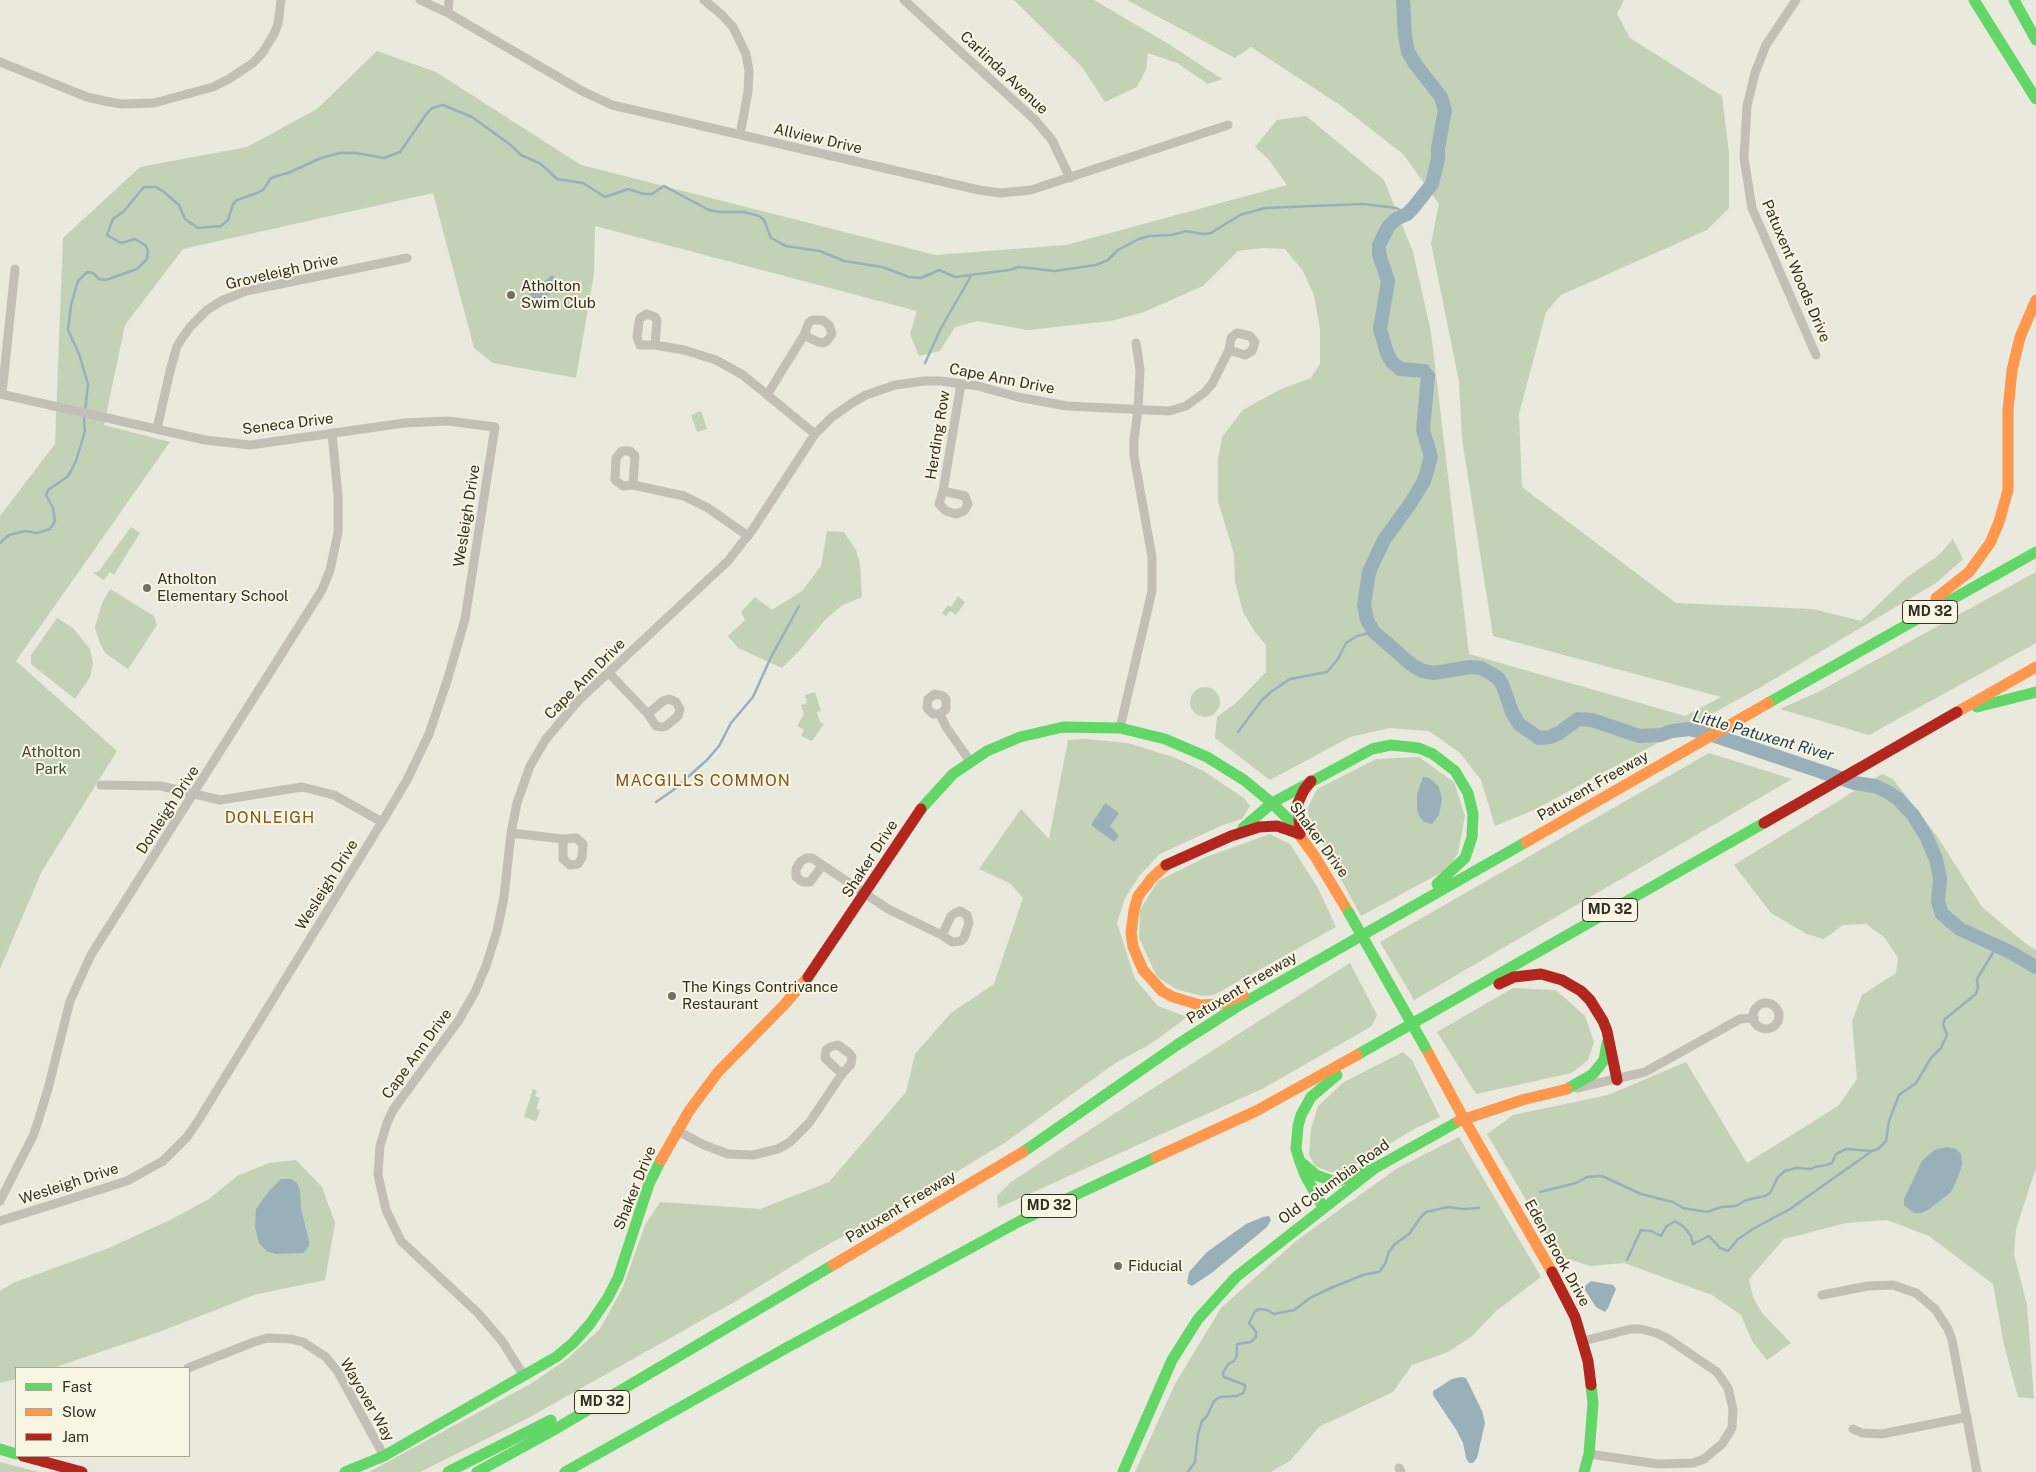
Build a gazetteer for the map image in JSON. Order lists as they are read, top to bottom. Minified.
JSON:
{"streets":{"main road":["MD 32","Patuxent Freeway","Shaker Drive","Old Columbia Road","Eden Brook Drive"],"street":["Carlinda Avenue","Allview Drive","Patuxent Woods Drive","Groveleigh Drive","Cape Ann Drive","Seneca Drive","Herding Row","Wesleigh Drive","Donleigh Drive","Wayover Way"]},"crossings":[["Carlinda Avenue","Allview Drive"],["Groveleigh Drive","Seneca Drive"],["Cape Ann Drive","Herding Row"],["Cape Ann Drive","Shaker Drive"],["Seneca Drive","Wesleigh Drive"],["Seneca Drive","Donleigh Drive"],["Shaker Drive","Old Columbia Road"],["Shaker Drive","Eden Brook Drive"],["Shaker Drive","Wayover Way"],["Old Columbia Road","Eden Brook Drive"]],"districts":["MACGILLS COMMON","DONLEIGH"],"water":["Little Patuxent River"],"parks":["Atholton Park"],"places":["Atholton Swim Club","Atholton Elementary School","The Kings Contrivance Restaurant","Fiducial"],"legend":["Fast","Slow","Jam"]}
